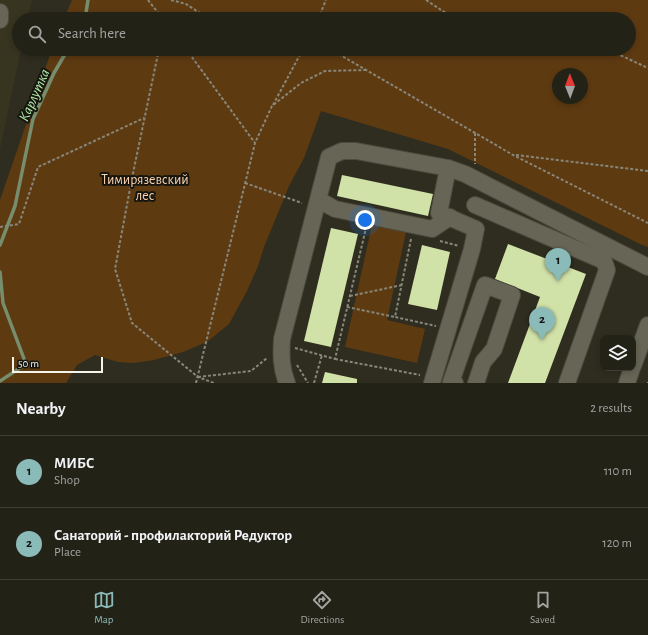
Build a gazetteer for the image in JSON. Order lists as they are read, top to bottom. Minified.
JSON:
{"water":["Карлутка"],"parks":["Тимирязевский лес"],"scale_bar":"50 m","north":"top","page":{"search":"Search here","pins":["1","2"],"scale":"50 m","heading":["Nearby","2 results"],"list":[{"mark":"1","name":"МИБС","note":"Shop","value":"110 m"},{"mark":"2","name":"Санаторий - профилакторий Редуктор","note":"Place","value":"120 m"}],"nav":["Map","Directions","Saved"]}}
